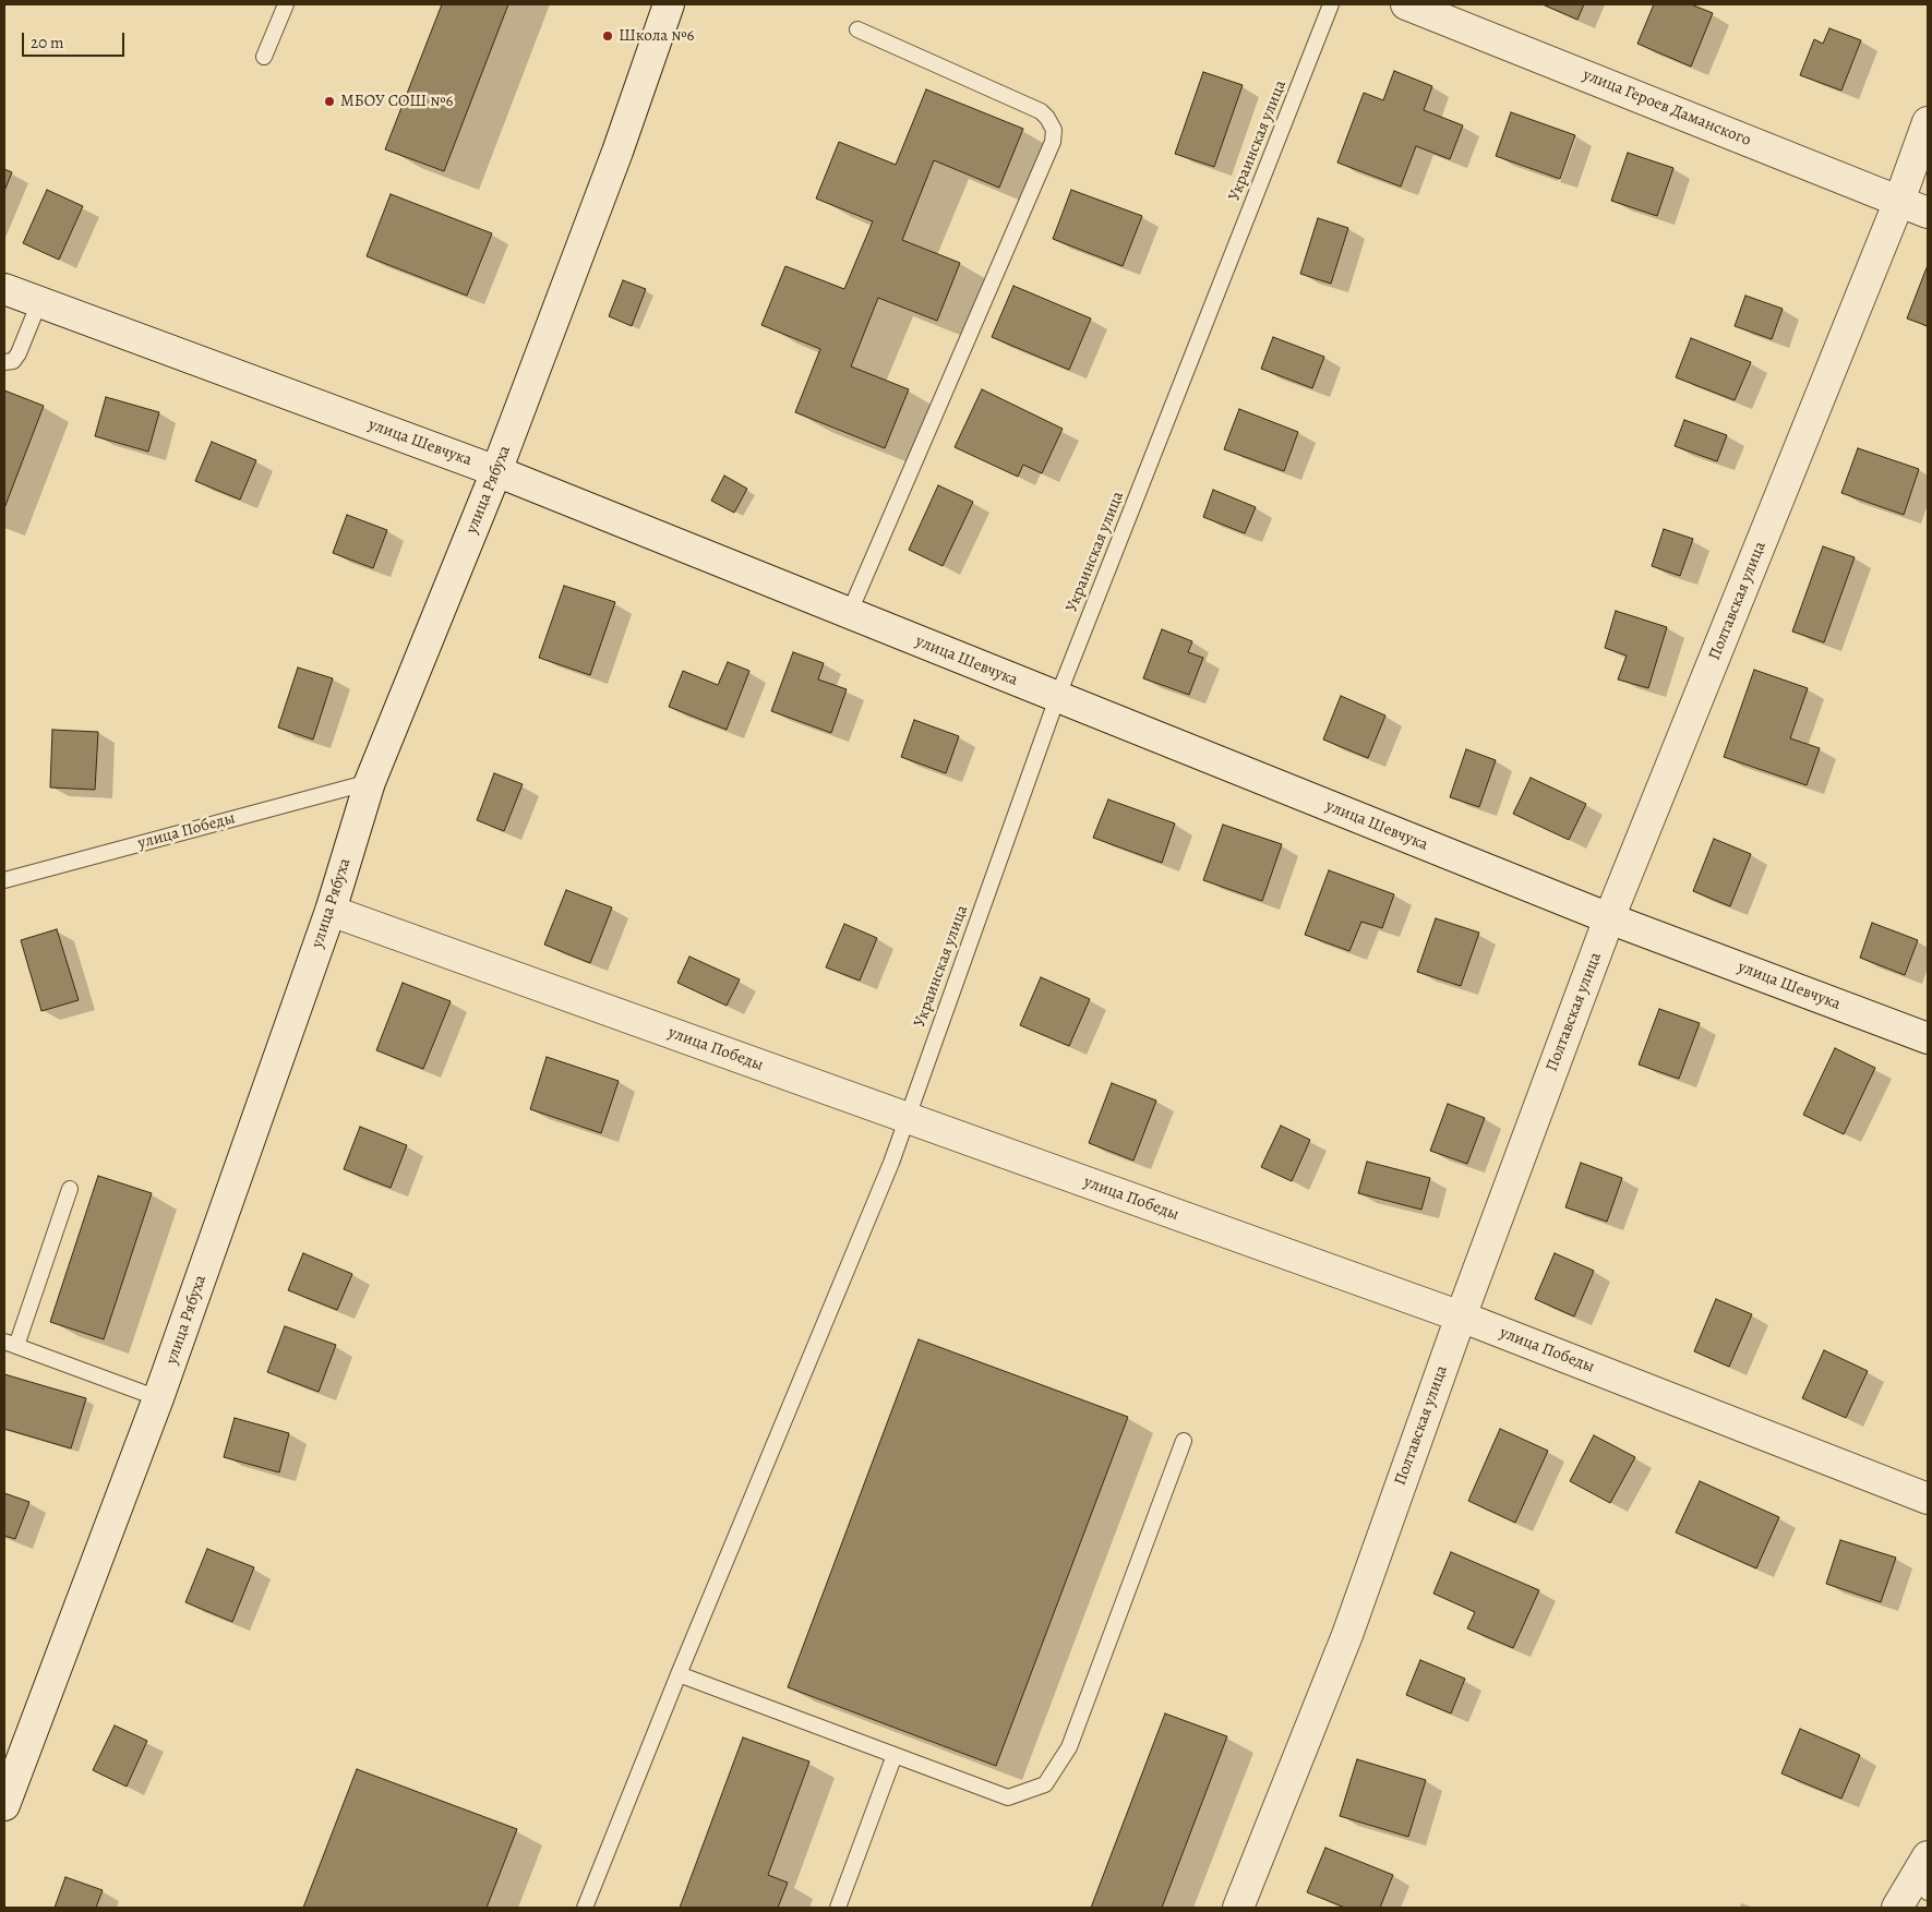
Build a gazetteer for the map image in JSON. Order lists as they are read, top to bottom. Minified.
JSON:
{"streets":{"street":["улица Героев Даманского","улица Шевчука","улица Рябуха","Полтавская улица","улица Победы"],"lane":["Украинская улица"]},"crossings":[["улица Героев Даманского","Полтавская улица"],["Украинская улица","улица Шевчука"],["Украинская улица","улица Победы"],["улица Шевчука","улица Рябуха"],["улица Шевчука","Полтавская улица"],["улица Рябуха","улица Победы"],["Полтавская улица","улица Победы"]],"places":["Школа №6","МБОУ СОШ №6"],"scale_bar":"20 m"}
